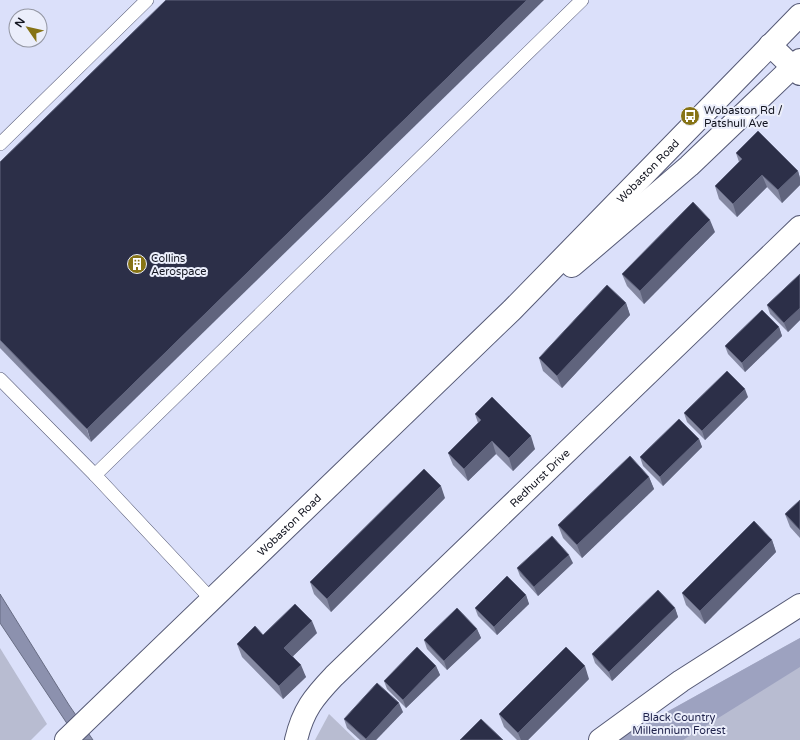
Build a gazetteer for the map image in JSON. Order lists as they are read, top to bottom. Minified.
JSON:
{"streets":{"street":["Wobaston Road","Redhurst Drive"]},"parks":["Black Country Millennium Forest"],"places":{"bus stop":["Wobaston Rd / Patshull Ave"],"building":["Collins Aerospace"]},"north":"top left"}
